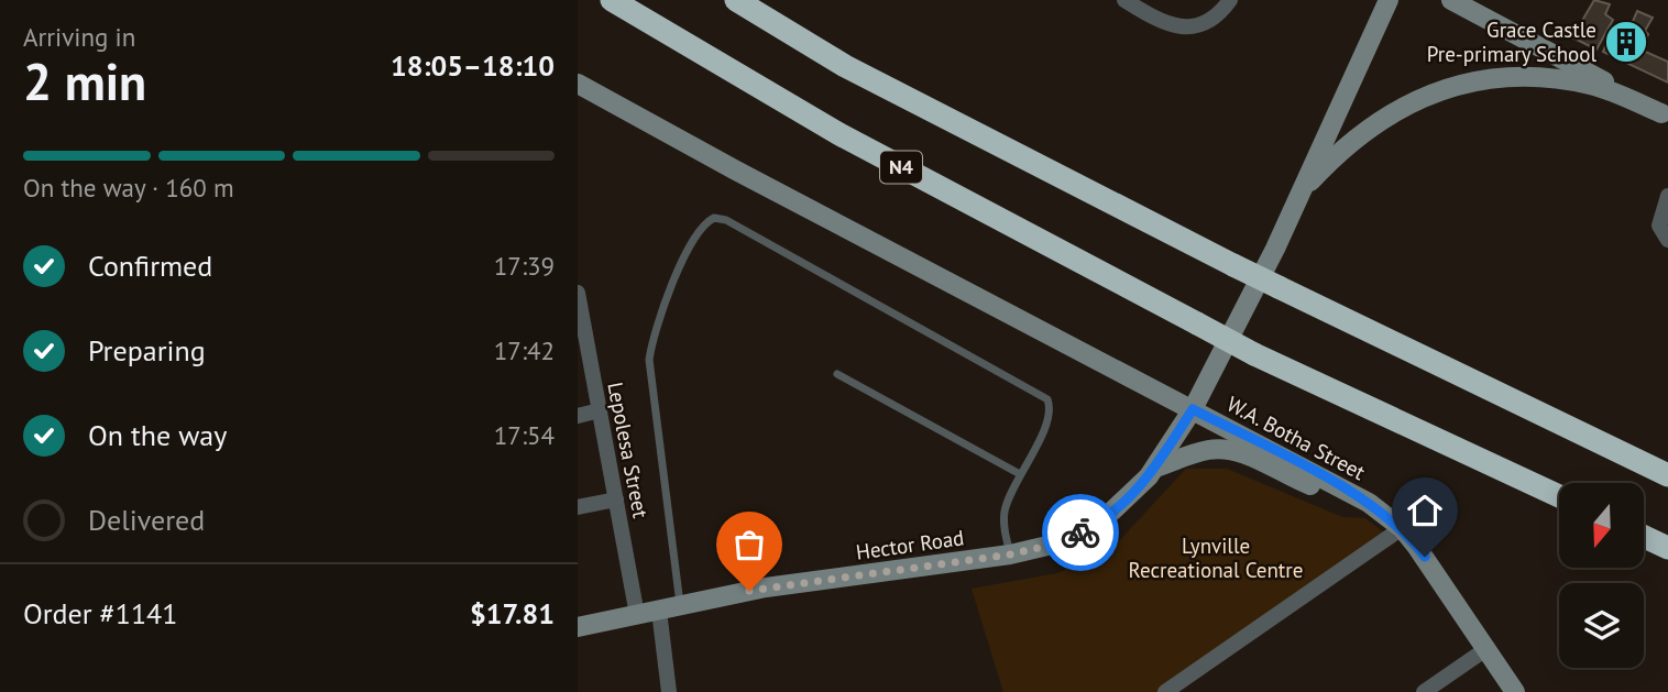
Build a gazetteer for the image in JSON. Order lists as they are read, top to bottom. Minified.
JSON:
{"streets":{"highway":["N4"],"main road":["W.A. Botha Street","Hector Road"],"street":["Lepolesa Street"]},"crossings":[["W.A. Botha Street","Hector Road"],["Lepolesa Street","Hector Road"]],"parks":["Lynville Recreational Centre"],"places":{"building":["Grace Castle Pre-primary School"]},"north":"bottom","page":{"heading":["2 min","Arriving in","18:05–18:10"],"panel":["Order #1141","$17.81"],"bar":"On the way · 160 m","list":[["Confirmed","17:39"],["Preparing","17:42"],["On the way","17:54"],"Delivered"]}}
